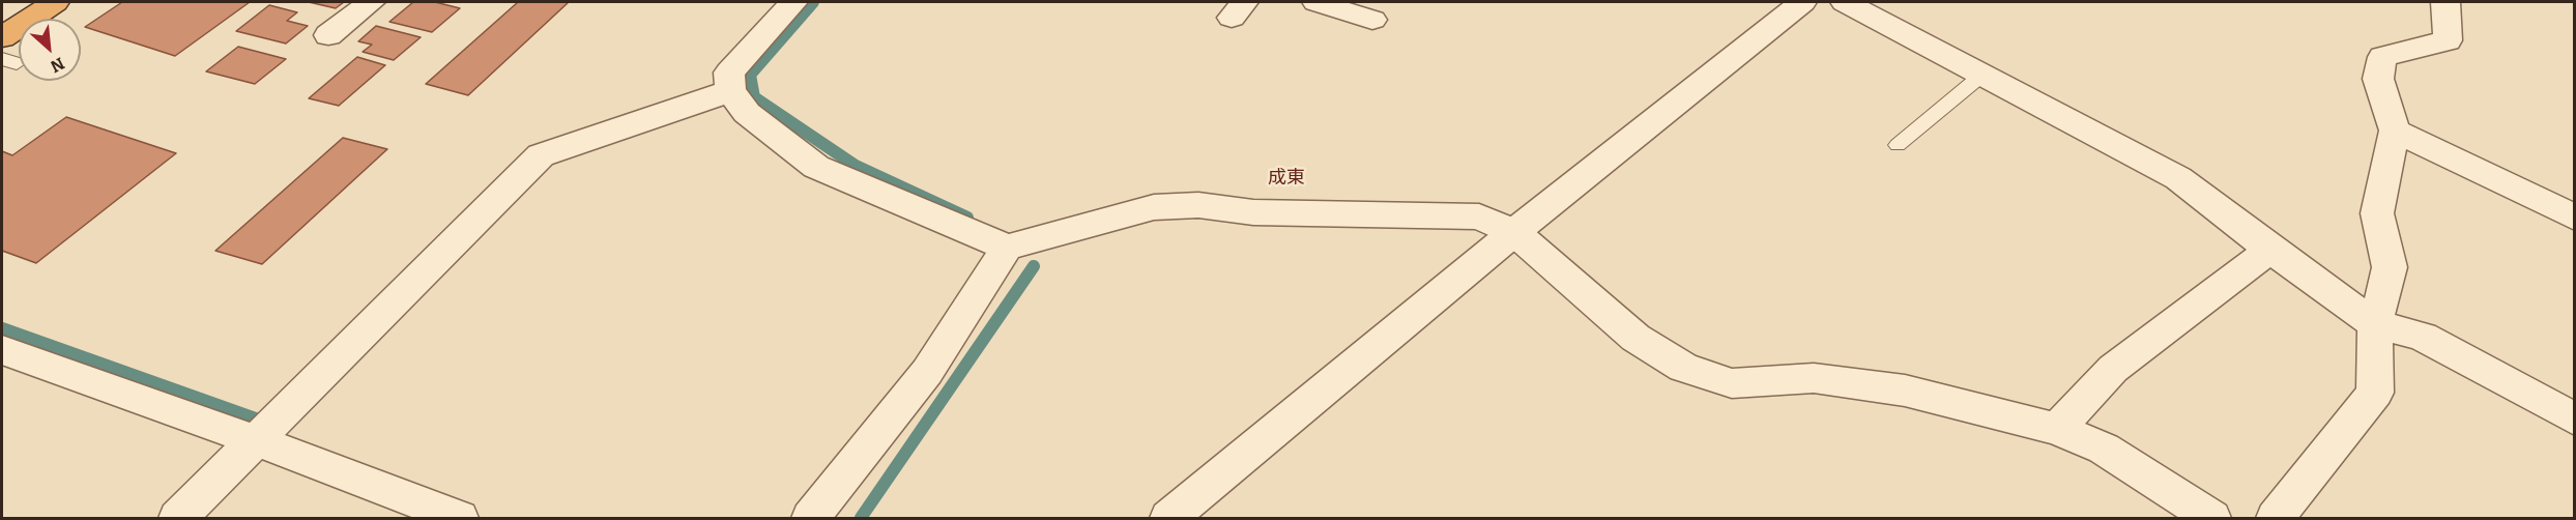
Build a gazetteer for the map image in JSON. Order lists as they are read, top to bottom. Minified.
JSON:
{"districts":["成東"],"north":"bottom right"}
